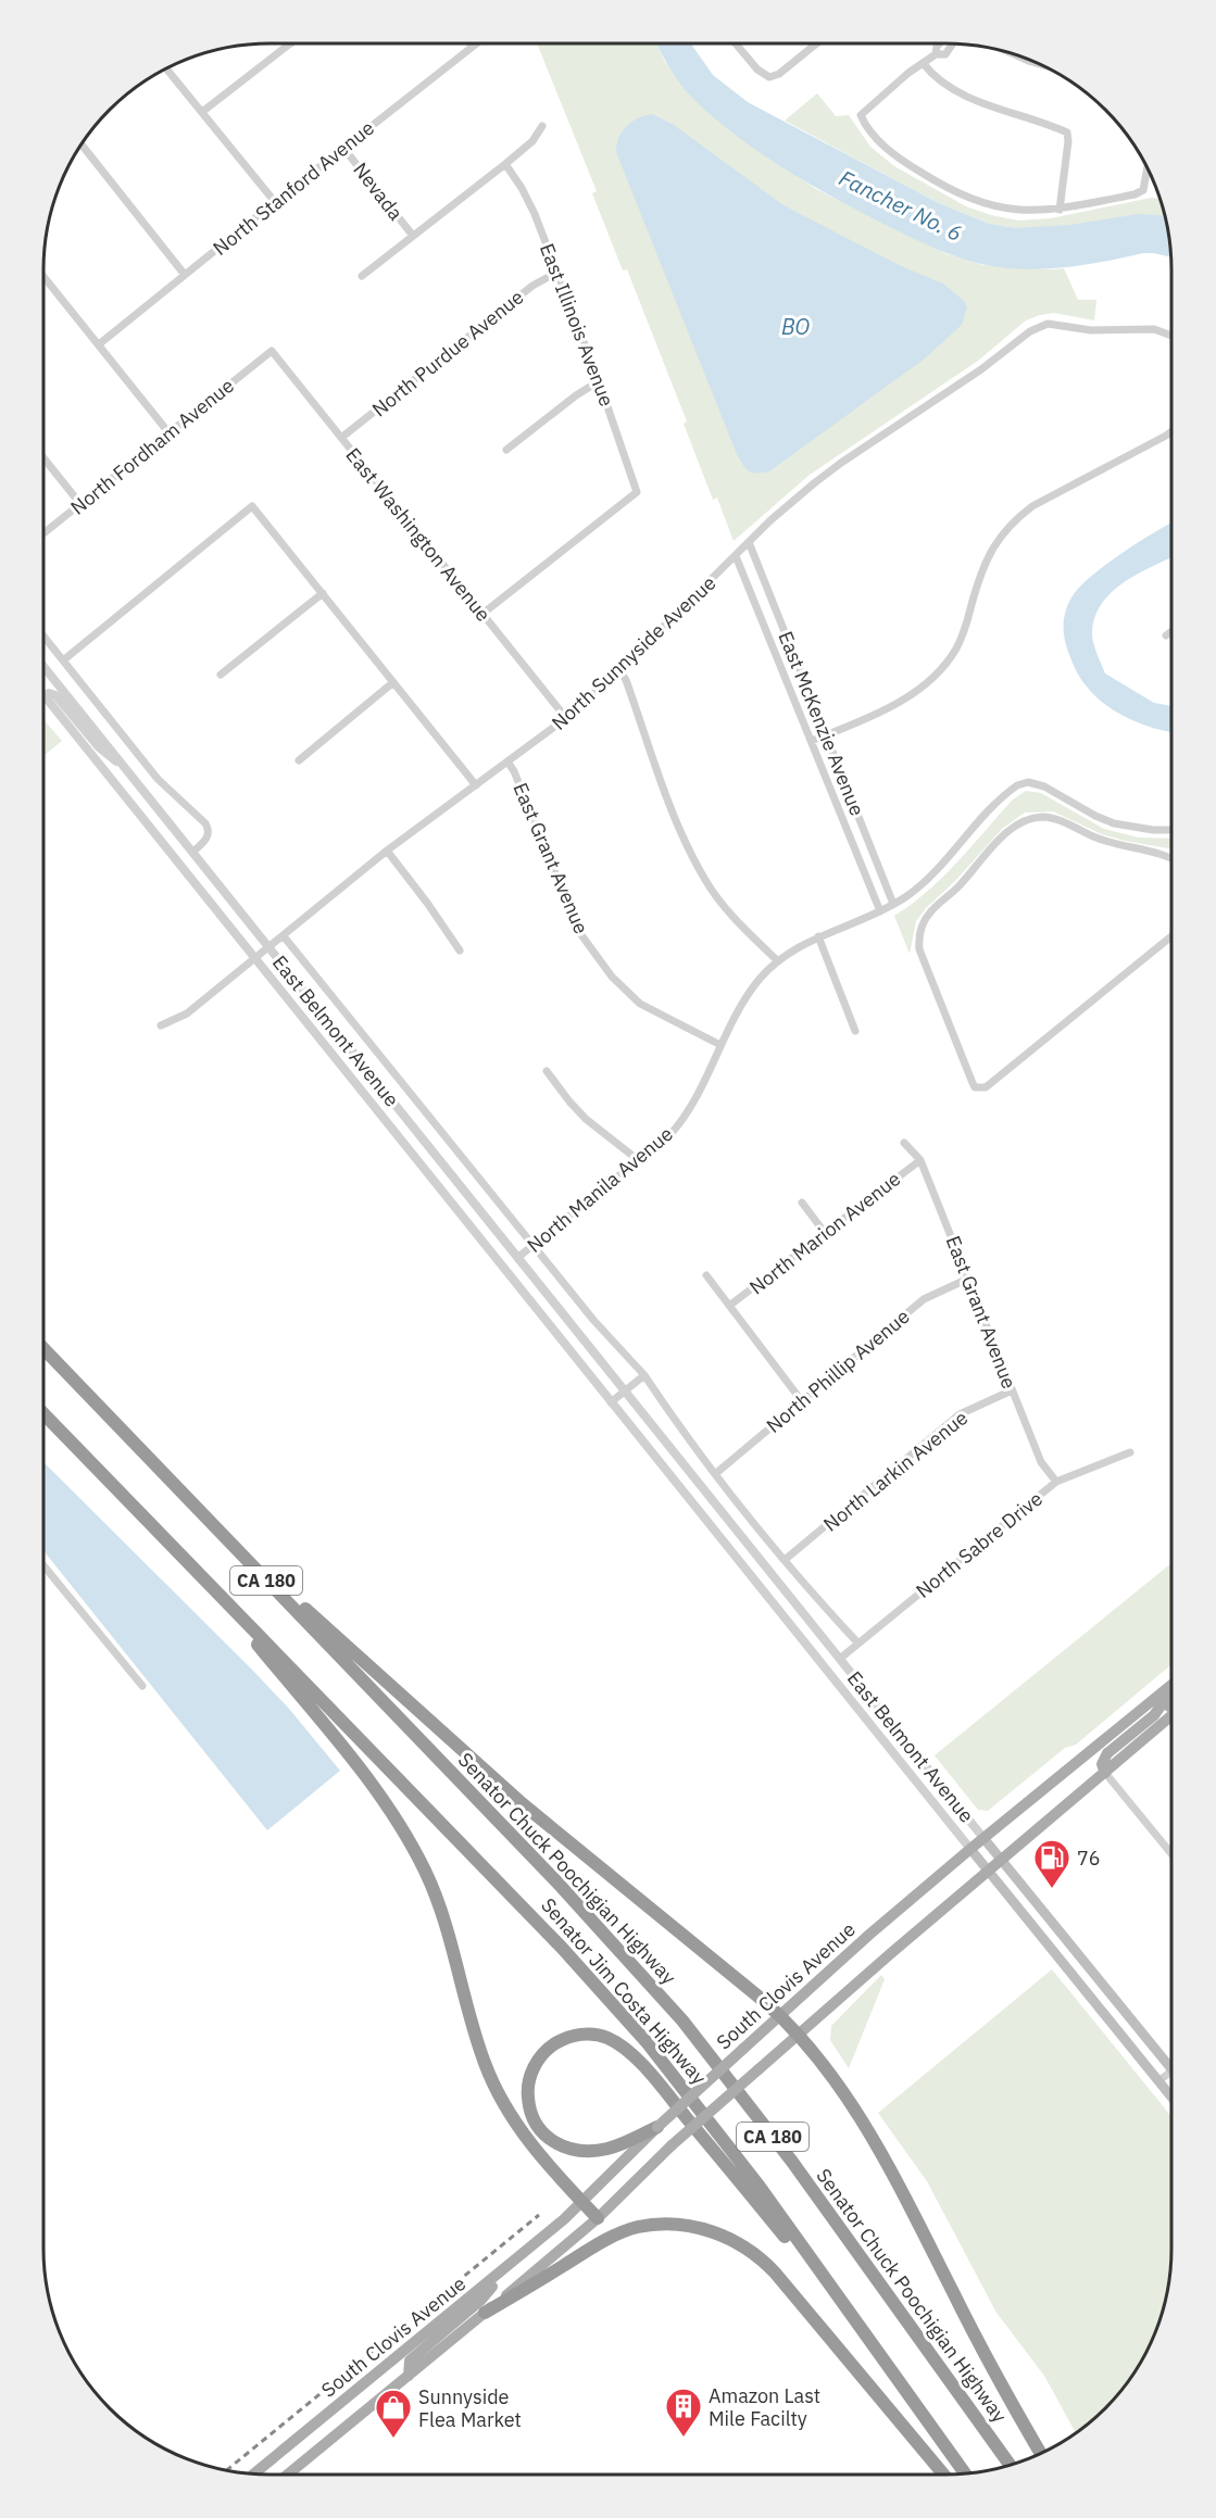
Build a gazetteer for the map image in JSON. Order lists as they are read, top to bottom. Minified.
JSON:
{"streets":{"highway":["CA 180","Senator Chuck Poochigian Highway","Senator Jim Costa Highway"],"main road":["East Belmont Avenue","South Clovis Avenue"],"street":["North Stanford Avenue","Nevada","East Illinois Avenue","North Purdue Avenue","North Fordham Avenue","East Washington Avenue","North Sunnyside Avenue","East McKenzie Avenue","East Grant Avenue","North Manila Avenue","North Marion Avenue","North Phillip Avenue","North Larkin Avenue","North Sabre Drive"]},"crossings":[["North Stanford Avenue","Nevada"],["East Illinois Avenue","North Purdue Avenue"],["East Illinois Avenue","East Washington Avenue"],["North Purdue Avenue","East Washington Avenue"],["North Fordham Avenue","East Washington Avenue"],["East Washington Avenue","North Sunnyside Avenue"],["North Sunnyside Avenue","East McKenzie Avenue"],["North Sunnyside Avenue","East Grant Avenue"],["North Sunnyside Avenue","East Belmont Avenue"],["East McKenzie Avenue","North Manila Avenue"],["East Grant Avenue","North Manila Avenue"],["East Grant Avenue","North Marion Avenue"],["East Grant Avenue","North Phillip Avenue"],["East Grant Avenue","North Larkin Avenue"],["East Grant Avenue","North Sabre Drive"],["East Belmont Avenue","North Manila Avenue"],["East Belmont Avenue","North Phillip Avenue"],["East Belmont Avenue","North Larkin Avenue"],["East Belmont Avenue","North Sabre Drive"],["East Belmont Avenue","South Clovis Avenue"],["CA 180","Senator Jim Costa Highway"]],"water":["Fancher No. 6","BO"],"places":{"fuel station":["76"],"building":["Amazon Last Mile Facilty"],"shop":["Sunnyside Flea Market"]}}
